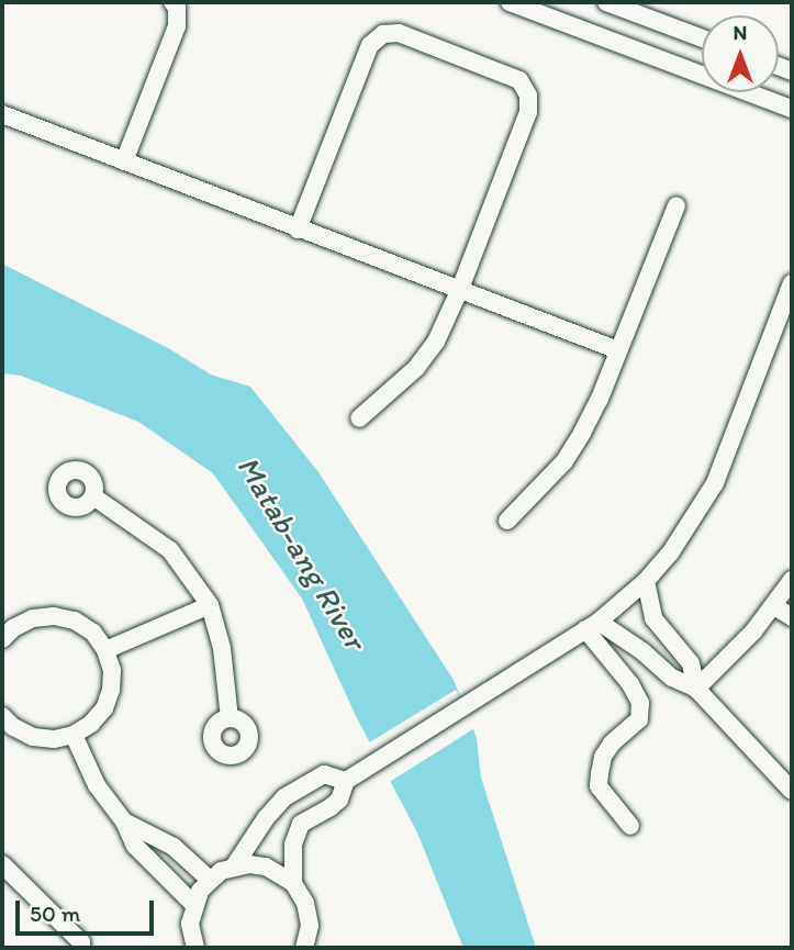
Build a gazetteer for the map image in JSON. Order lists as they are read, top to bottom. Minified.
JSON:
{"water":["Matab-ang River"],"scale_bar":"50 m","north":"top"}
